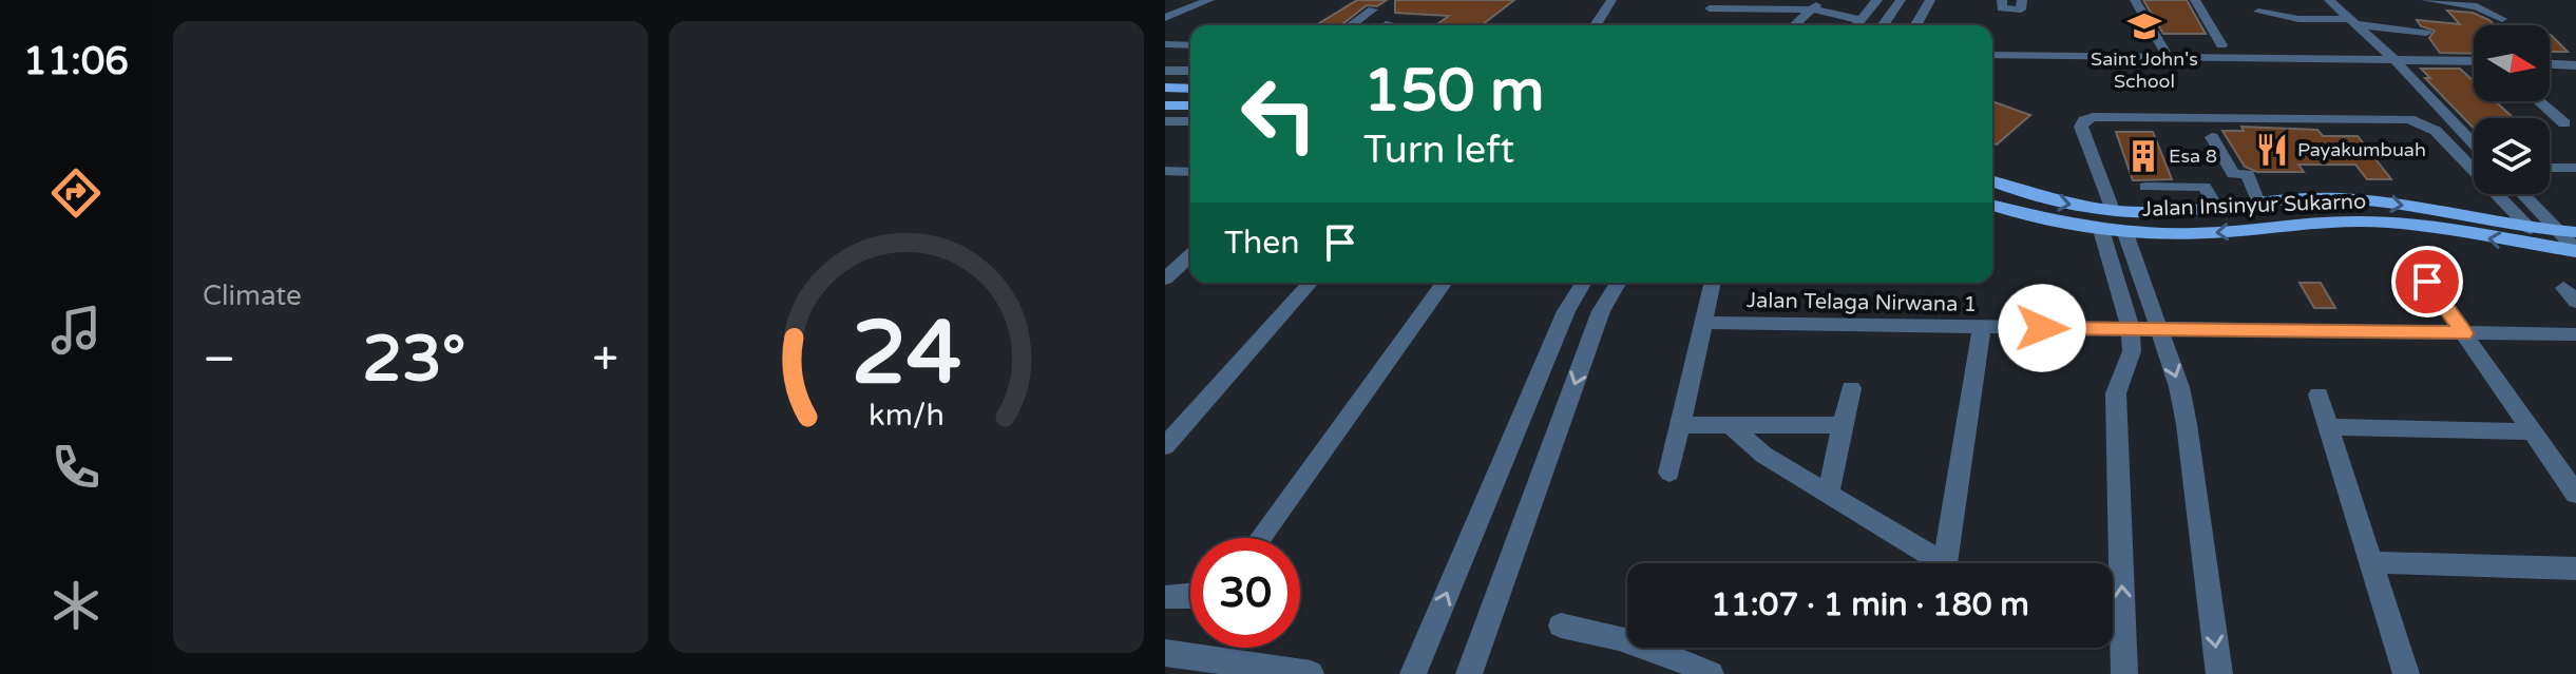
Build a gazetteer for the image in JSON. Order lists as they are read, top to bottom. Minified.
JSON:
{"streets":{"main road":["Jalan Insinyur Sukarno"],"street":["Jalan Telaga Nirwana 1"]},"places":{"school or university":["Saint John's School"],"restaurant":["Payakumbuah"],"building":["Esa 8"]},"north":"right","page":{"tabs":"11:06","tile":"Climate","turn":["150 m","Turn left"],"then":"Then","heat":["−","23°","+"],"limit":"30","trip":"11:07 · 1 min · 180 m","gauge":["24","km/h"]}}
